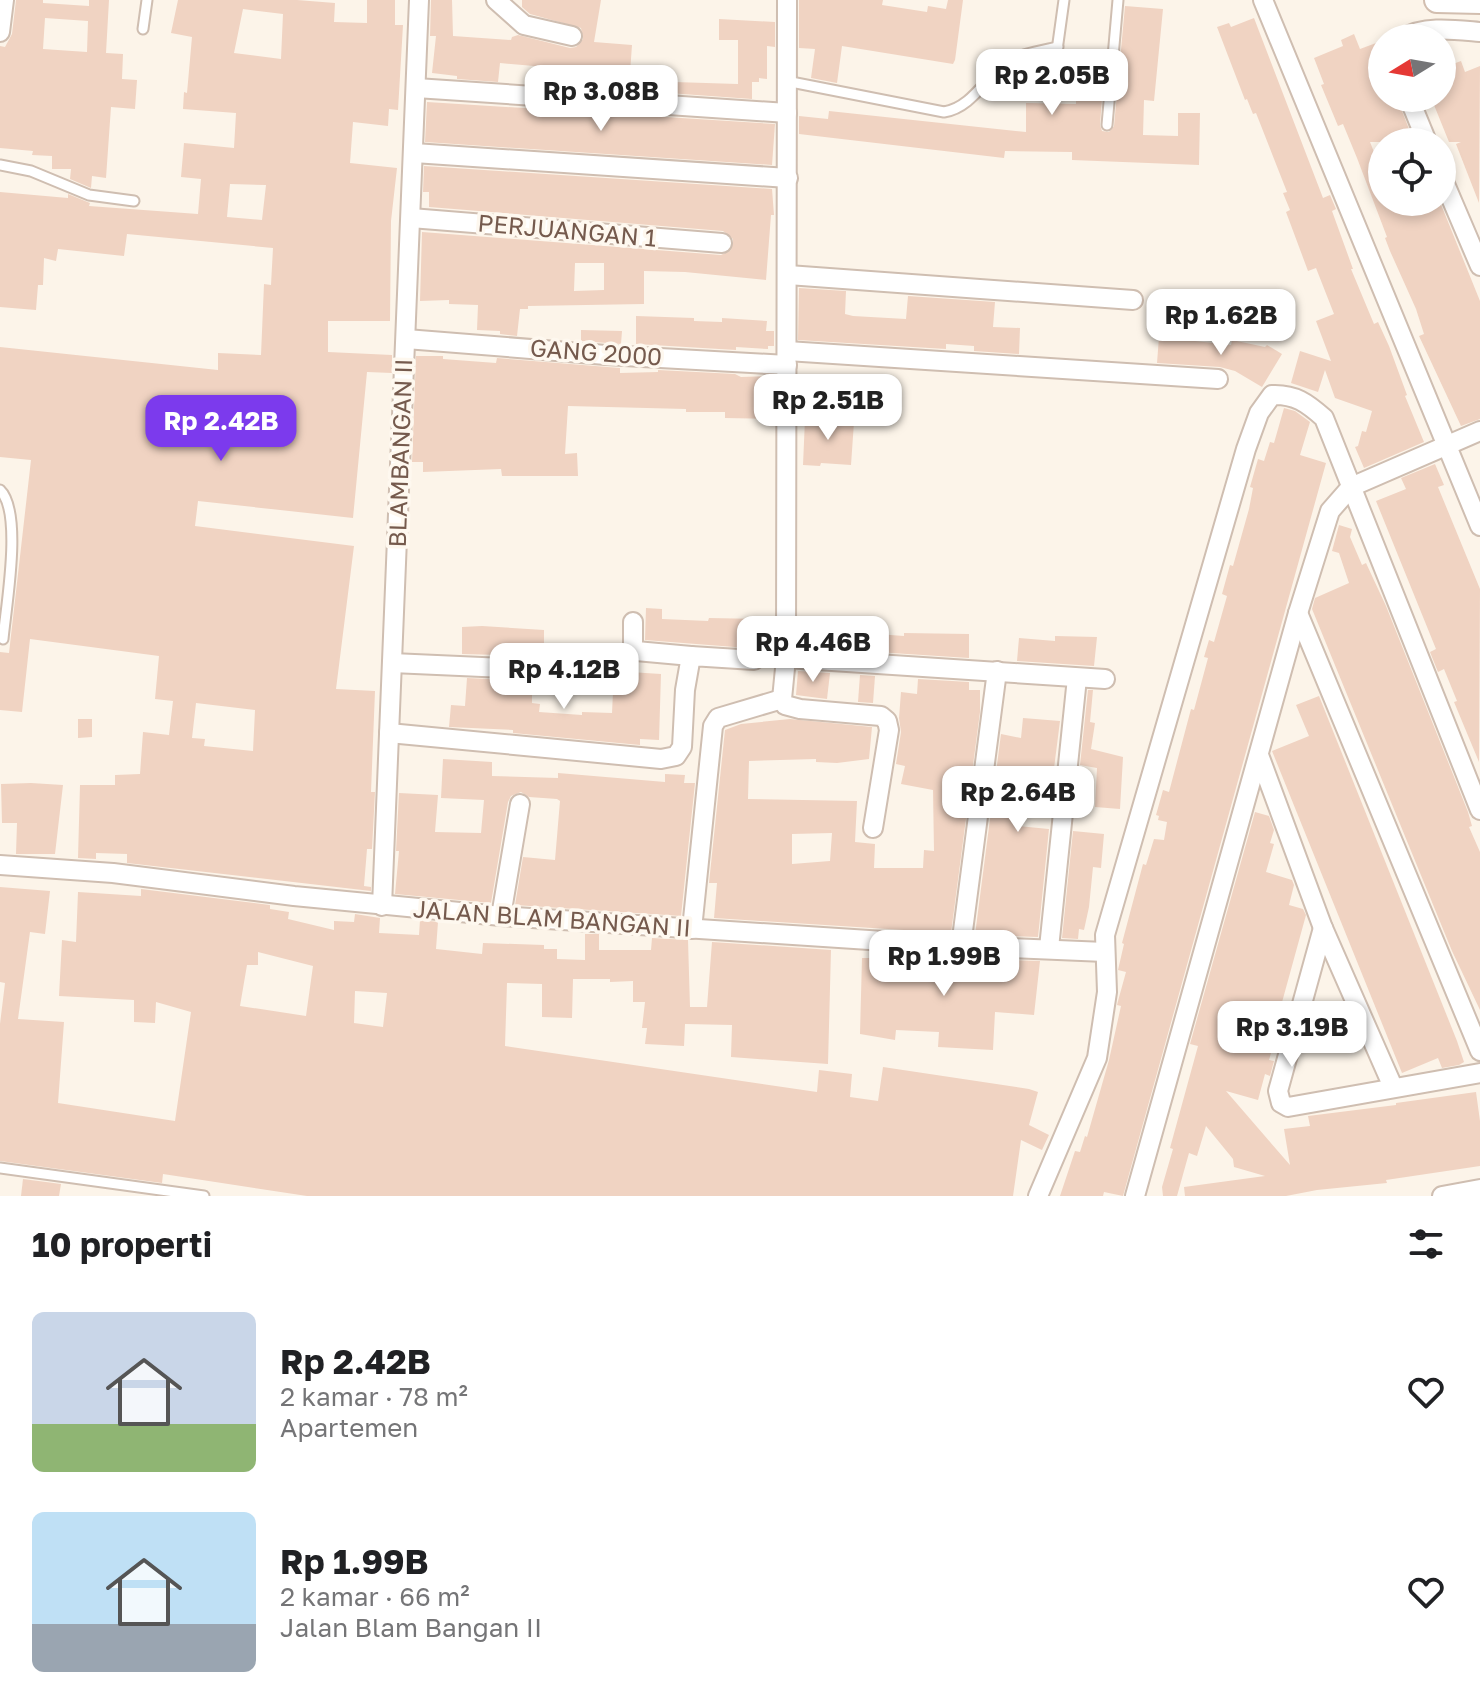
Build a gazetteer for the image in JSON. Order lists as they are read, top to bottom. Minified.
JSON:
{"streets":{"street":["PERJUANGAN 1","GANG 2000","BLAMBANGAN II","JALAN BLAM BANGAN II"]},"crossings":[["PERJUANGAN 1","BLAMBANGAN II"],["GANG 2000","BLAMBANGAN II"],["BLAMBANGAN II","JALAN BLAM BANGAN II"]],"north":"left","page":{"price":["Rp 2.05B","Rp 3.08B","Rp 1.62B","Rp 2.51B","Rp 2.42B","Rp 4.46B","Rp 4.12B","Rp 2.64B","Rp 1.99B","Rp 3.19B"],"heading":"10 properti","list":[{"name":"Rp 2.42B","note":"2 kamar · 78 m² · Apartemen"},{"name":"Rp 1.99B","note":"2 kamar · 66 m² · Jalan Blam Bangan II"}]}}
